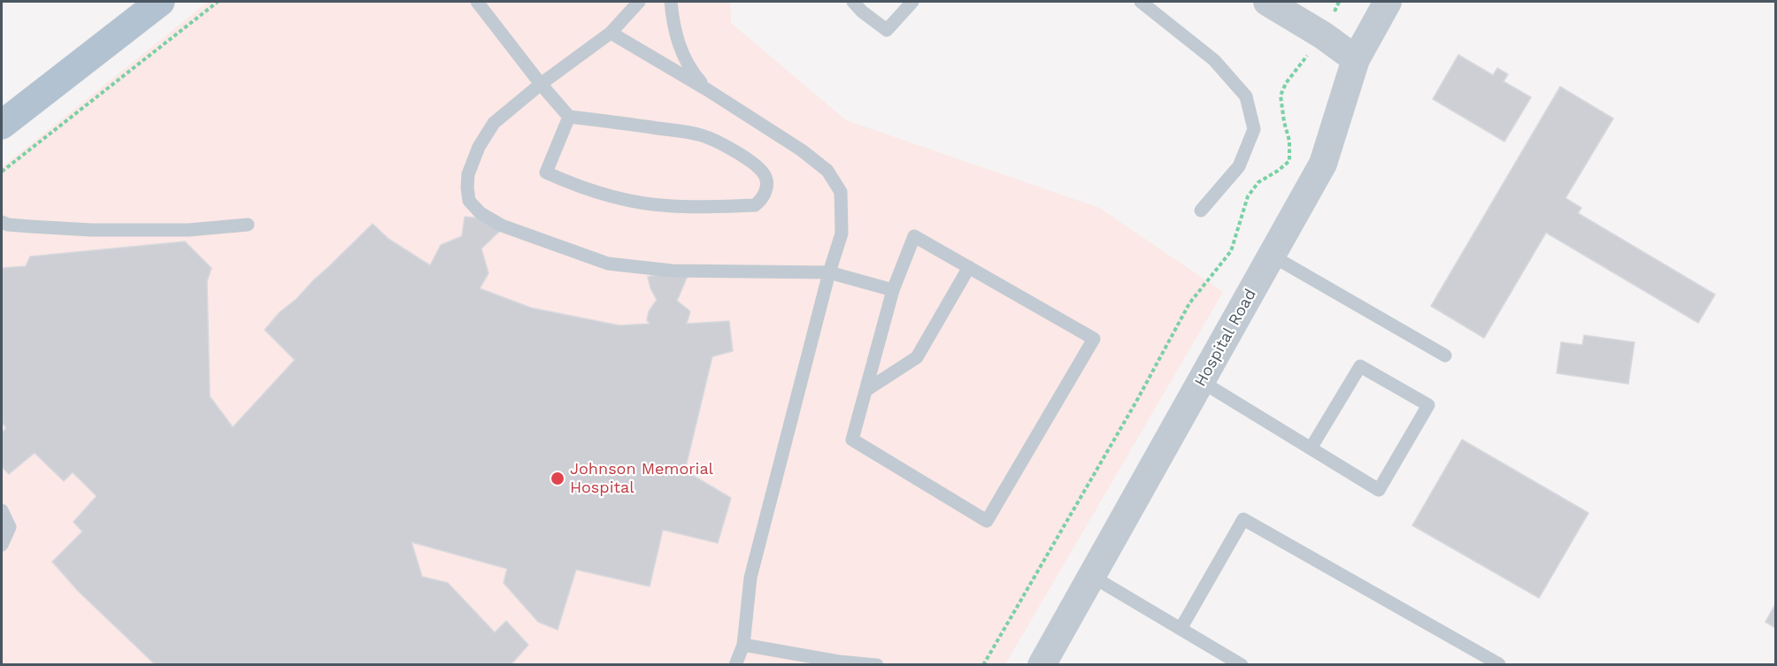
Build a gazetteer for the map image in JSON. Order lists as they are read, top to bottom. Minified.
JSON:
{"streets":{"street":["Hospital Road"]},"places":["Johnson Memorial Hospital"]}
